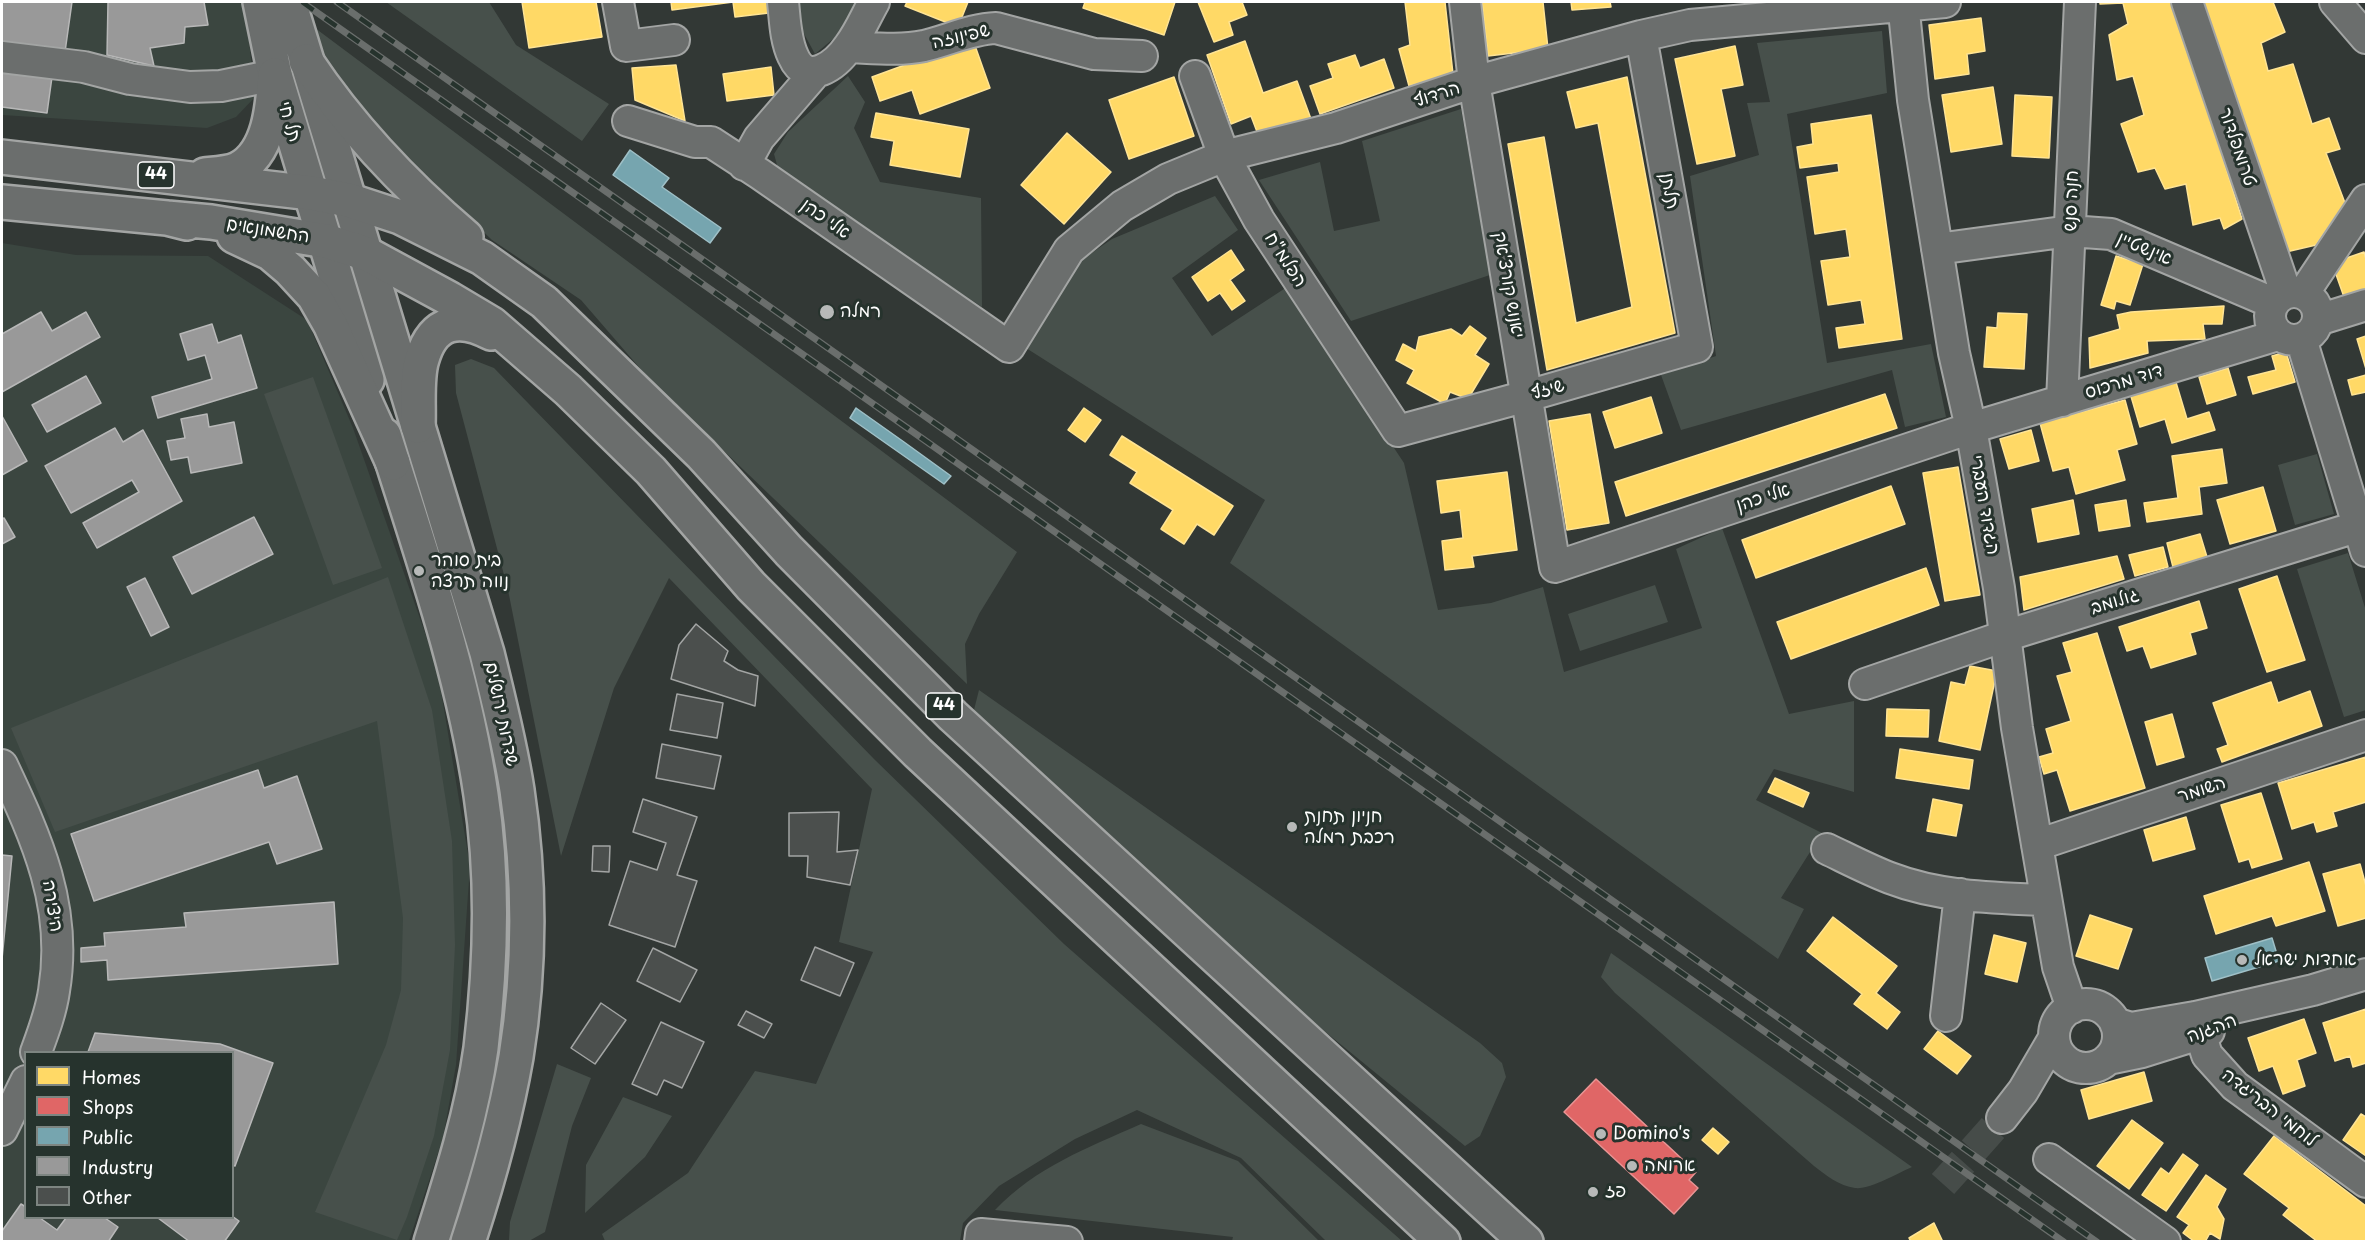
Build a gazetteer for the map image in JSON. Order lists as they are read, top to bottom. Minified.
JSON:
{"streets":{"main road":["תל חי","44","החשמונאים","שדרות ירושלים"],"street":["שפינוזה","הרדוף","טרומפלדור","תלתן","חנה סנש","אלי כהן","אינשטיין","הפלמ\"ח","יאנוש קורצ'אק","דוד מרכוס","שיזף","הגדוד העברי","גולומב","השומר","היצירה","ההגנה","לוחמי הבריגדה"]},"crossings":[["הרדוף","תלתן"],["הרדוף","אלי כהן"],["הרדוף","הפלמ\"ח"],["הרדוף","יאנוש קורצ'אק"],["הרדוף","הגדוד העברי"],["תל חי","44"],["תל חי","החשמונאים"],["תל חי","שדרות ירושלים"],["טרומפלדור","אינשטיין"],["44","החשמונאים"],["44","שדרות ירושלים"],["תלתן","שיזף"],["חנה סנש","אינשטיין"],["חנה סנש","דוד מרכוס"],["אלי כהן","יאנוש קורצ'אק"],["אלי כהן","דוד מרכוס"],["אלי כהן","הגדוד העברי"],["החשמונאים","שדרות ירושלים"],["אינשטיין","הגדוד העברי"],["הפלמ\"ח","שיזף"],["יאנוש קורצ'אק","שיזף"],["דוד מרכוס","הגדוד העברי"],["הגדוד העברי","גולומב"],["הגדוד העברי","השומר"],["הגדוד העברי","ההגנה"],["ההגנה","לוחמי הבריגדה"]],"places":["רמלה","בית סוהר נווה תרצה","חניון תחנת רכבת רמלה","אחדות ישראל","Domino's","ארומה","פז"],"legend":["Homes","Shops","Public","Industry","Other"]}
